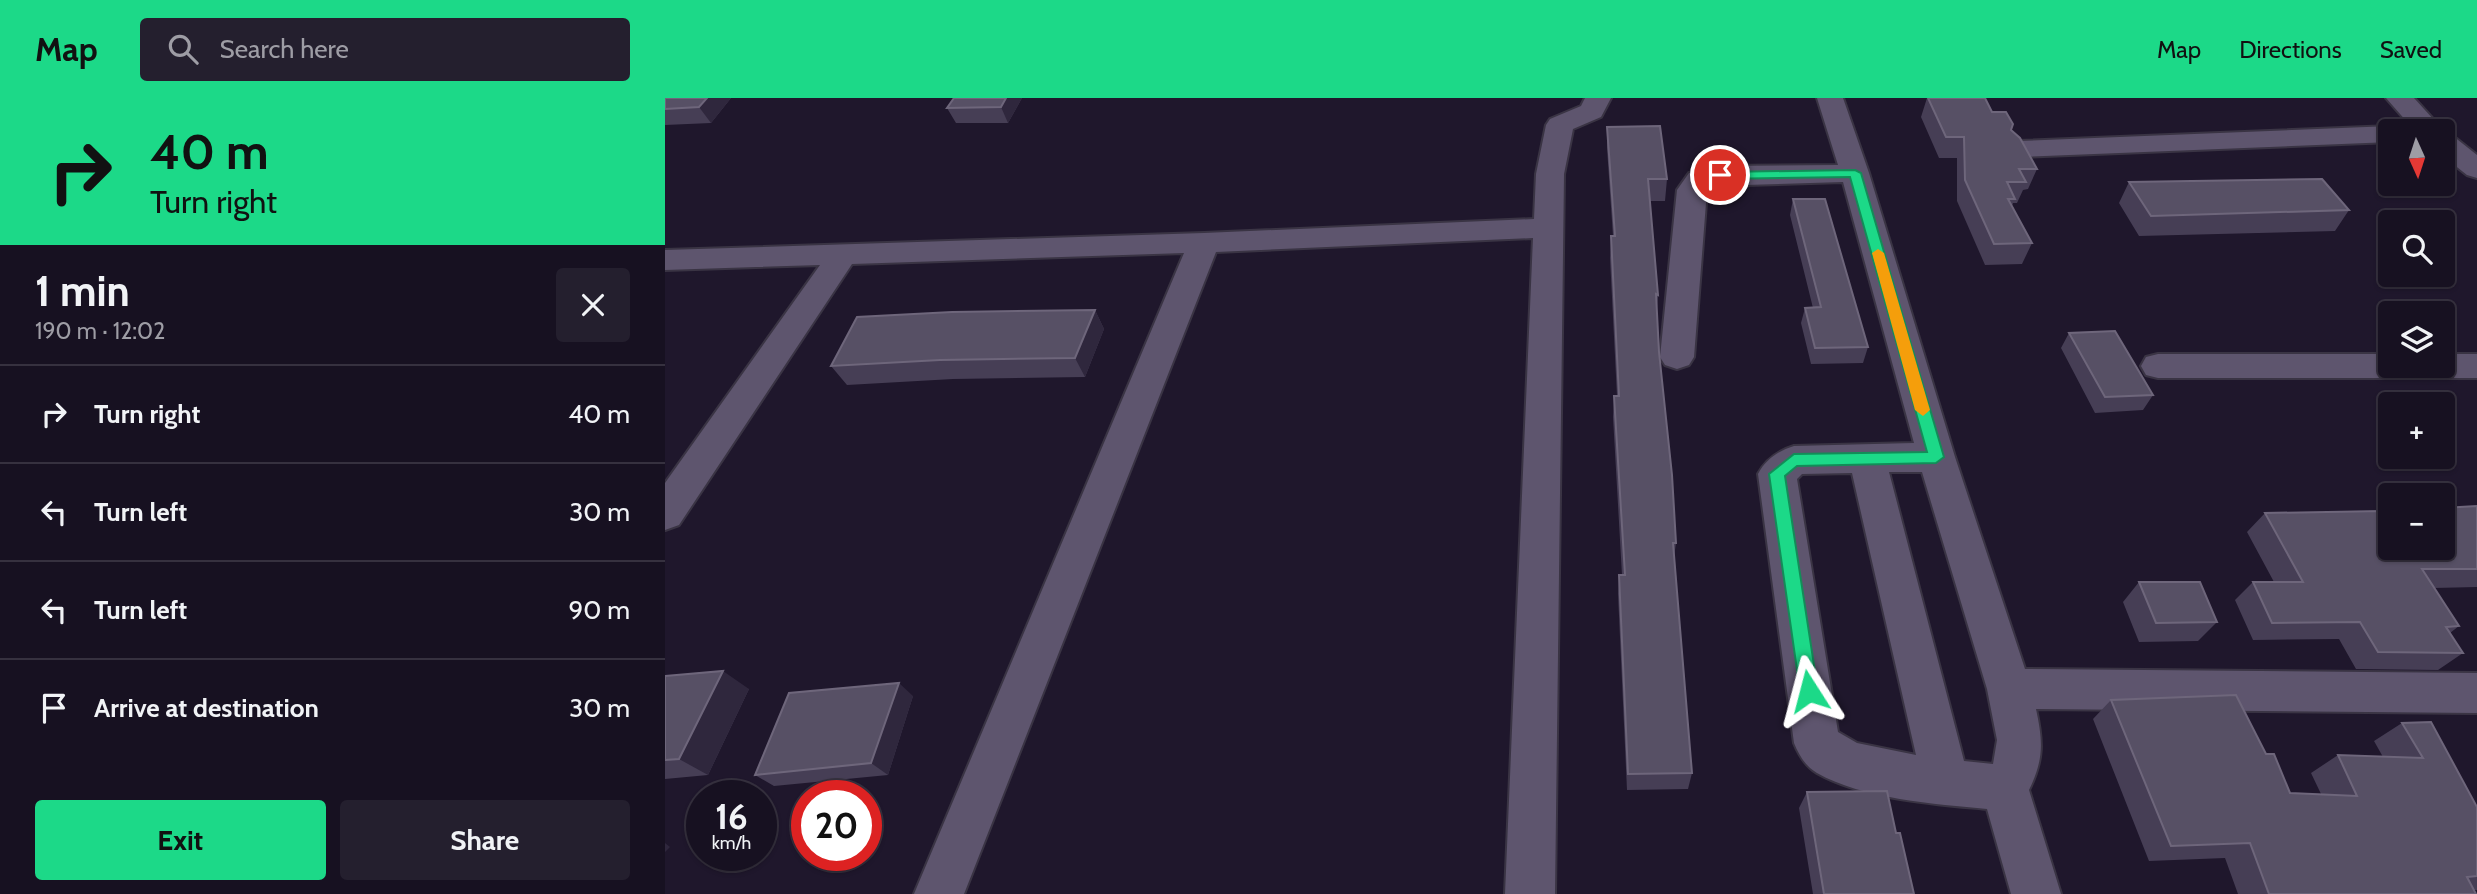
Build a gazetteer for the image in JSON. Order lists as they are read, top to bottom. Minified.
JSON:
{"north":"bottom","page":{"header":"Map","search":"Search here","nav":["Map","Directions","Saved"],"turn":["40 m","Turn right"],"map_buttons":["+","−"],"heading":["1 min","190 m · 12:02"],"list":[{"name":"Turn right","value":"40 m"},{"name":"Turn left","value":"30 m"},{"name":"Turn left","value":"90 m"},{"name":"Arrive at destination","value":"30 m"}],"speed":"16 km/h","limit":"20","buttons":["Exit","Share"]}}
